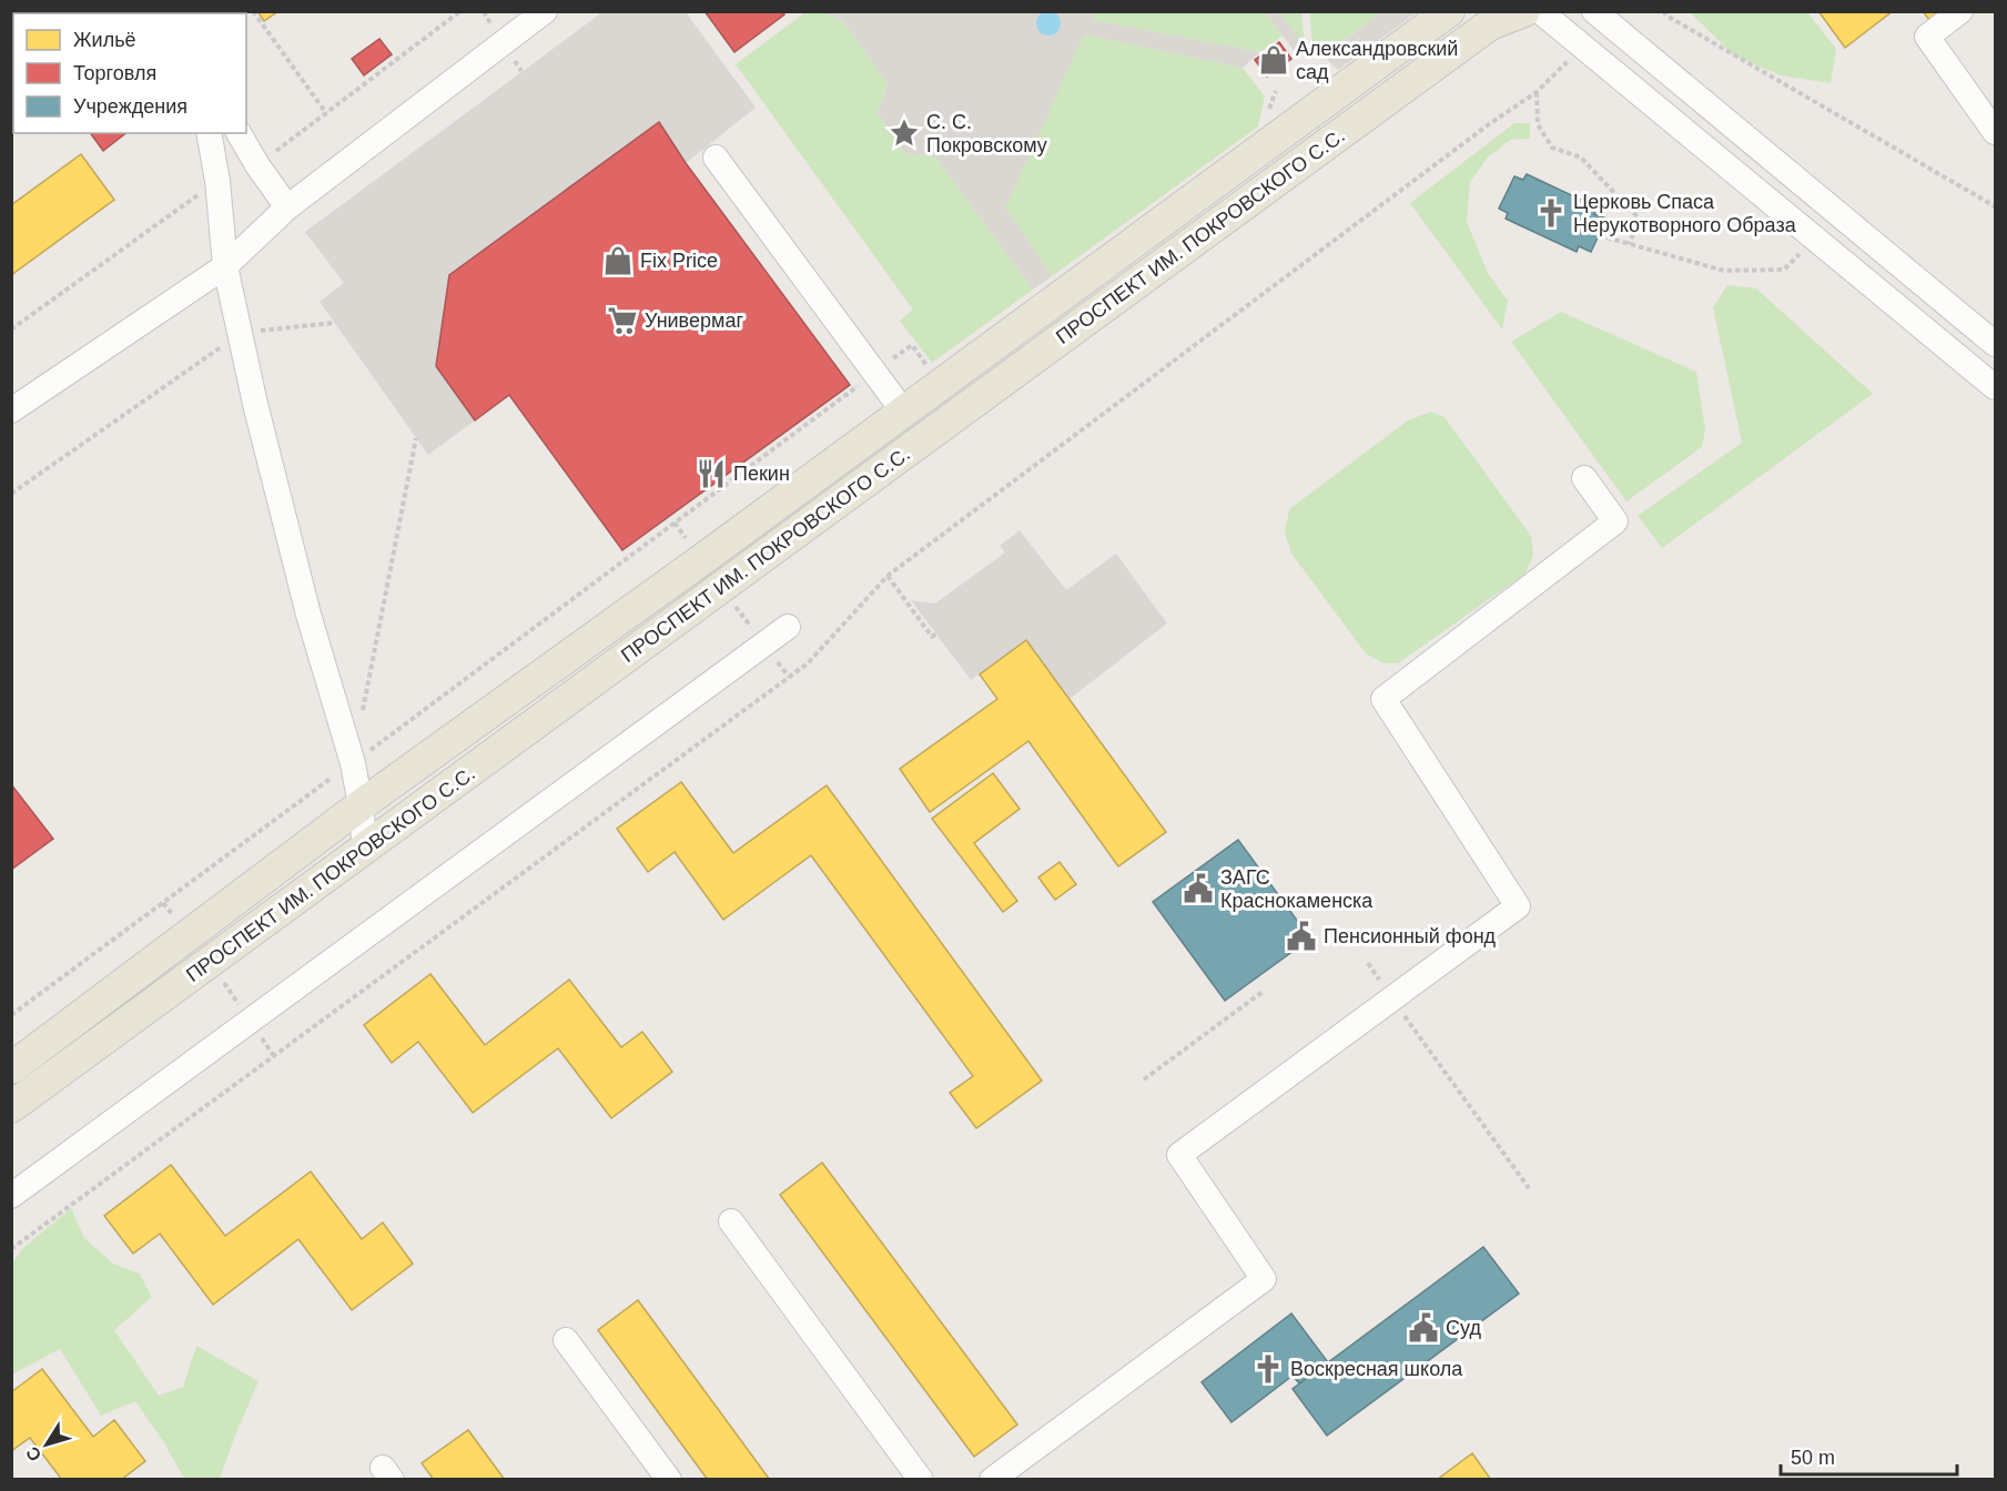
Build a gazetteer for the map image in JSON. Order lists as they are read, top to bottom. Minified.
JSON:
{"streets":{"main road":["ПРОСПЕКТ ИМ. ПОКРОВСКОГО С.С."]},"places":{"shop":["Александровский сад","Fix Price"],"place":["С. С. Покровскому"],"church":["Церковь Спаса Нерукотворного Образа","Воскресная школа"],"supermarket":["Универмаг"],"restaurant":["Пекин"],"public building":["ЗАГС Краснокаменска","Пенсионный фонд","Суд"]},"legend":["Жильё","Торговля","Учреждения"],"scale_bar":"50 m","north":"bottom left"}
